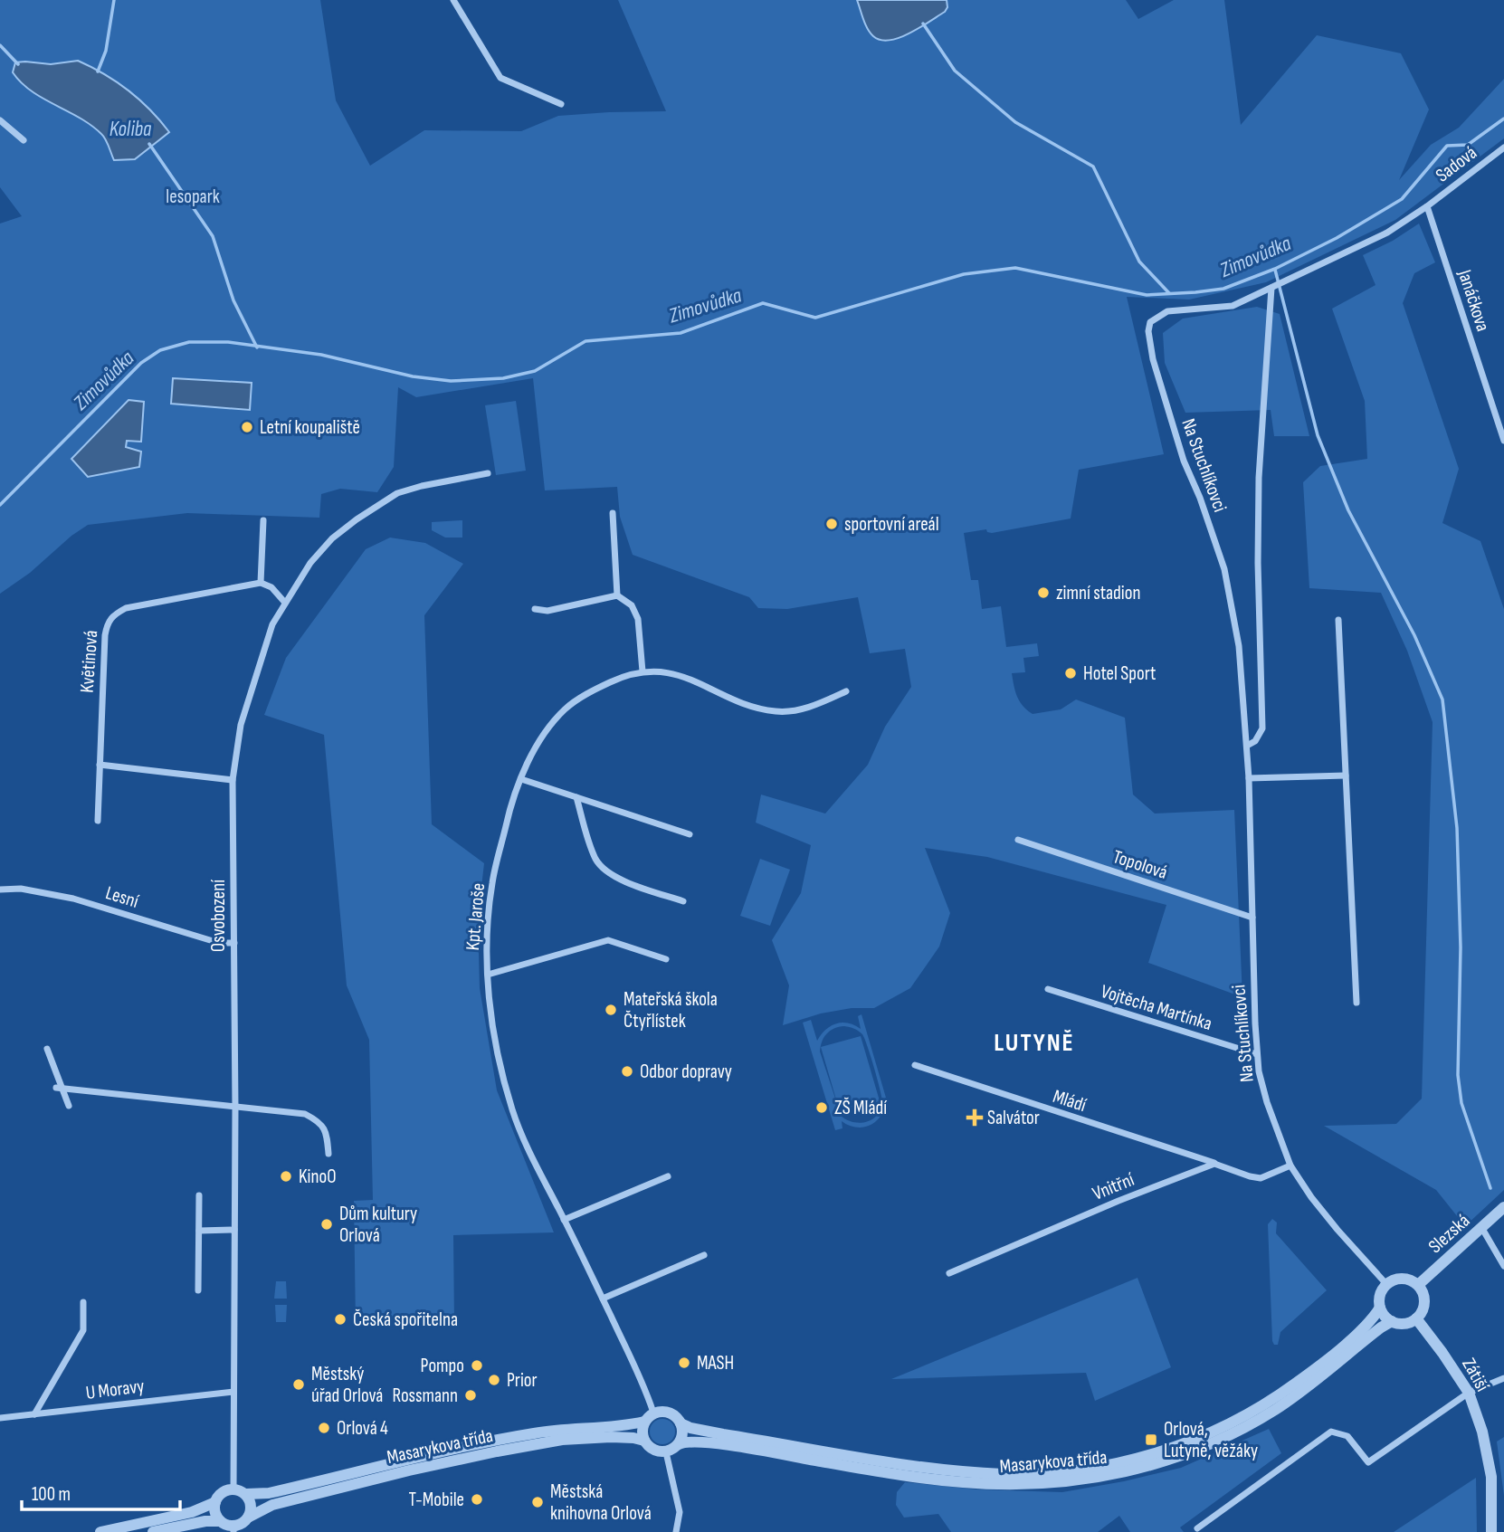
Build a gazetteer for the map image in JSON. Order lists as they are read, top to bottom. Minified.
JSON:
{"streets":{"street":["Sadová","Janáčkova","Na Stuchlíkovci","Květinová","Topolová","Lesní","Osvobození","Kpt. Jaroše","Vojtěcha Martínka","Mládí","Vnitřní","Slezská","Zátiší","U Moravy","Masarykova třída"]},"crossings":[["Sadová","Janáčkova"],["Sadová","Na Stuchlíkovci"],["Janáčkova","Na Stuchlíkovci"],["Na Stuchlíkovci","Topolová"],["Na Stuchlíkovci","Vojtěcha Martínka"],["Na Stuchlíkovci","Slezská"],["Na Stuchlíkovci","Zátiší"],["Na Stuchlíkovci","Masarykova třída"],["Lesní","Osvobození"],["Osvobození","U Moravy"],["Osvobození","Masarykova třída"],["Kpt. Jaroše","Masarykova třída"],["Mládí","Vnitřní"],["Slezská","Zátiší"],["Slezská","Masarykova třída"],["Zátiší","Masarykova třída"]],"districts":["LUTYNĚ"],"water":["Koliba","Zimovůdka"],"parks":["lesopark"],"places":{"other":["Letní koupaliště","sportovní areál","zimní stadion","Hotel Sport","Mateřská škola Čtyřlístek","Odbor dopravy","ZŠ Mládí","KinoO","Dům kultury Orlová","Česká spořitelna","MASH","Pompo","Prior","Městský úřad Orlová","Rossmann","Orlová 4","T-Mobile","Městská knihovna Orlová"],"health":["Salvátor"],"transit":["Orlová, Lutyně, věžáky"]},"scale_bar":"100 m"}
